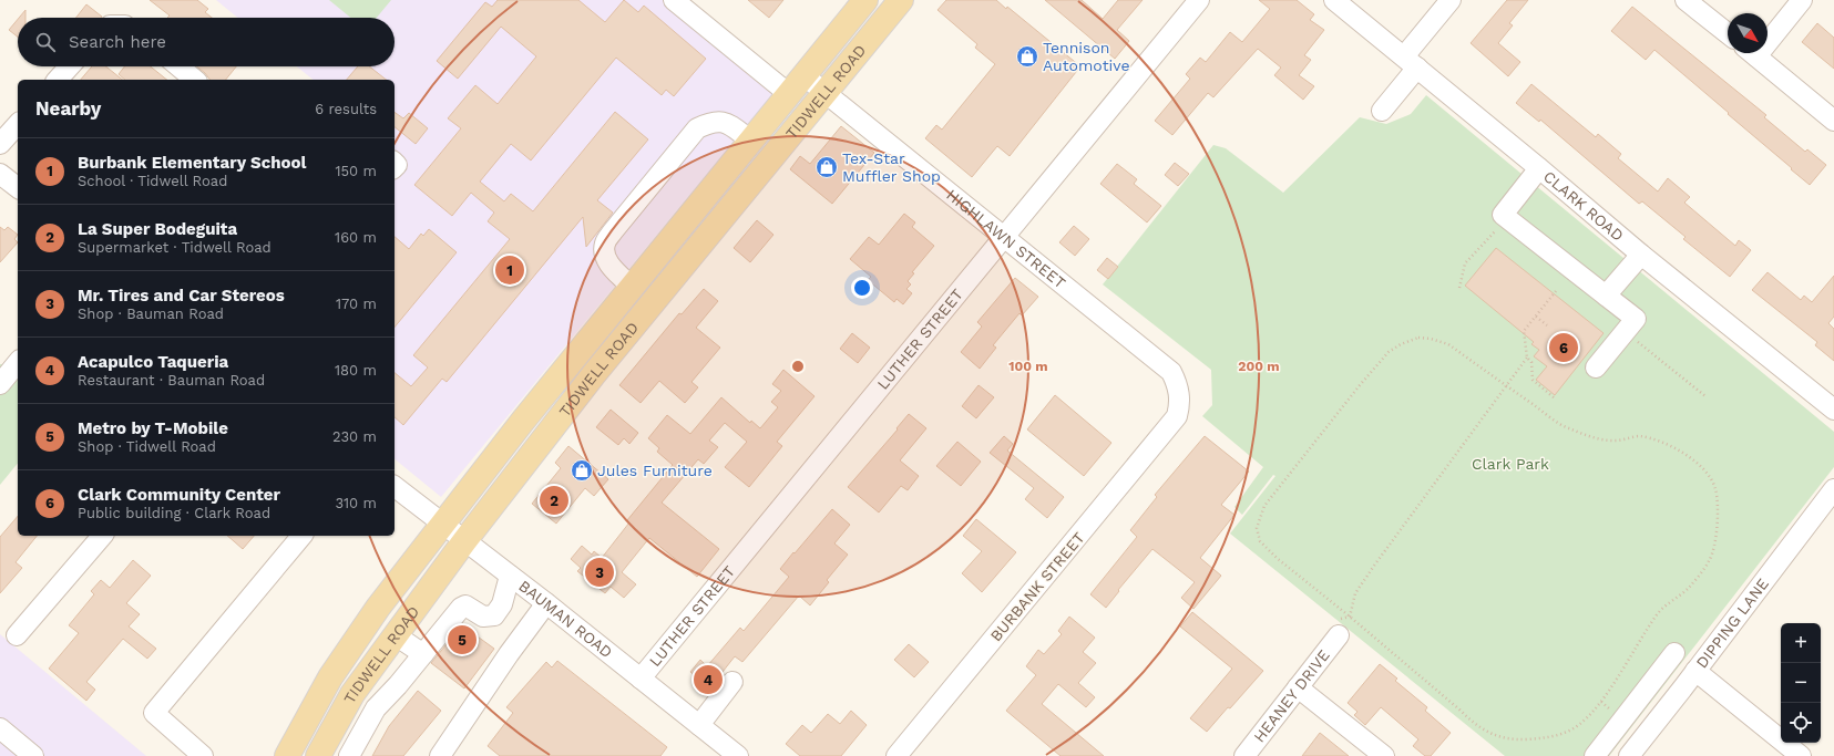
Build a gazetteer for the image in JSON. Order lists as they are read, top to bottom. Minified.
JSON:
{"streets":{"main road":["TIDWELL ROAD"],"street":["CLARK ROAD","HIGHLAWN STREET","LUTHER STREET","BURBANK STREET","BAUMAN ROAD","DIPPING LANE","HEANEY DRIVE"]},"crossings":[["TIDWELL ROAD","HIGHLAWN STREET"],["TIDWELL ROAD","BAUMAN ROAD"],["HIGHLAWN STREET","LUTHER STREET"],["HIGHLAWN STREET","BURBANK STREET"],["LUTHER STREET","BAUMAN ROAD"]],"parks":["Clark Park"],"places":{"shop":["Tennison Automotive","Tex-Star Muffler Shop","Jules Furniture"]},"north":"bottom right","page":{"search":"Search here","heading":["Nearby","6 results"],"list":[{"mark":"1","name":"Burbank Elementary School","note":"School · Tidwell Road","value":"150 m"},{"mark":"2","name":"La Super Bodeguita","note":"Supermarket · Tidwell Road","value":"160 m"},{"mark":"3","name":"Mr. Tires and Car Stereos","note":"Shop · Bauman Road","value":"170 m"},{"mark":"4","name":"Acapulco Taqueria","note":"Restaurant · Bauman Road","value":"180 m"},{"mark":"5","name":"Metro by T-Mobile","note":"Shop · Tidwell Road","value":"230 m"},{"mark":"6","name":"Clark Community Center","note":"Public building · Clark Road","value":"310 m"}],"pins":["1","6","2","3","5","4"],"map_buttons":["+","−"]},"rings":["100 m","200 m"]}
